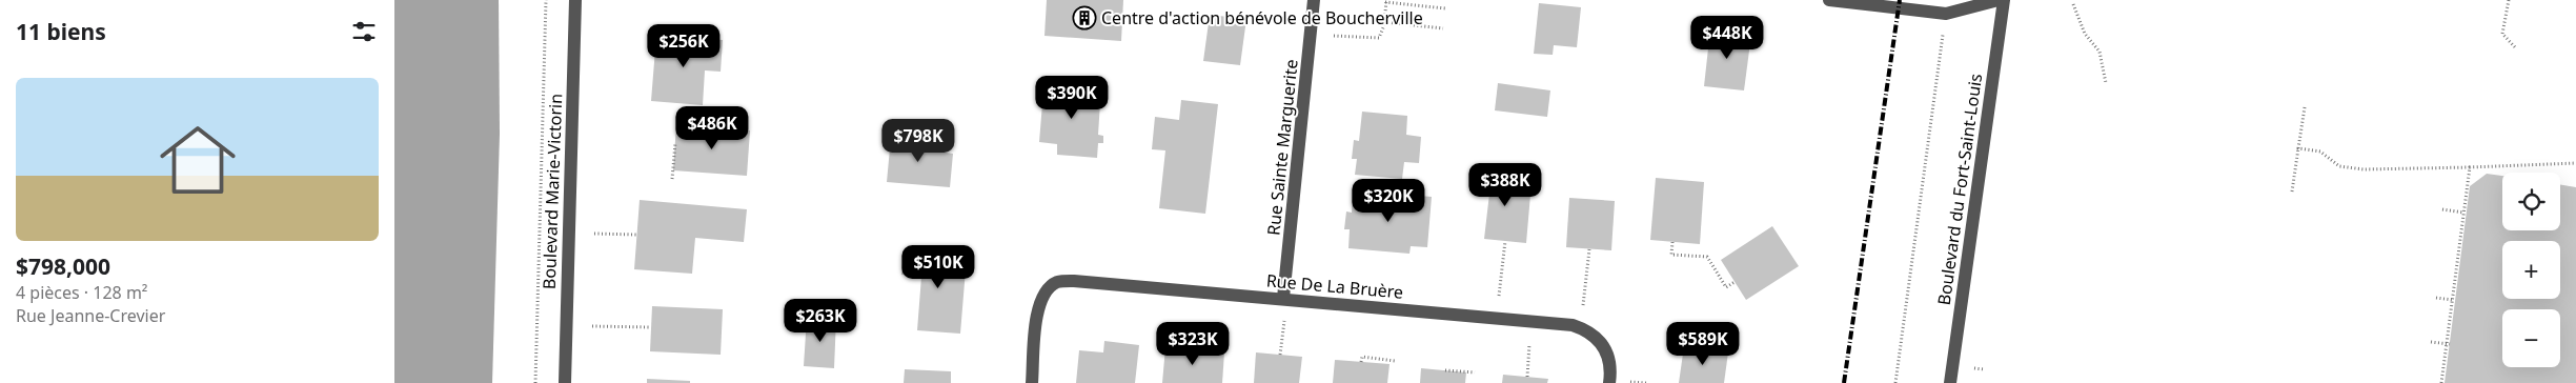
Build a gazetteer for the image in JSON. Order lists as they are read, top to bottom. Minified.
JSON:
{"streets":{"street":["Rue Sainte Marguerite","Boulevard du Fort-Saint-Louis","Boulevard Marie-Victorin","Rue De La Bruère"]},"crossings":[["Rue Sainte Marguerite","Rue De La Bruère"]],"places":{"building":["Centre d'action bénévole de Boucherville"]},"page":{"heading":"11 biens","price":["$448K","$256K","$390K","$486K","$798K","$388K","$320K","$510K","$263K","$323K","$589K"],"list":[{"name":"$798,000","note":"4 pièces · 128 m² · Rue Jeanne-Crevier"}],"map_buttons":["+","−"]}}
